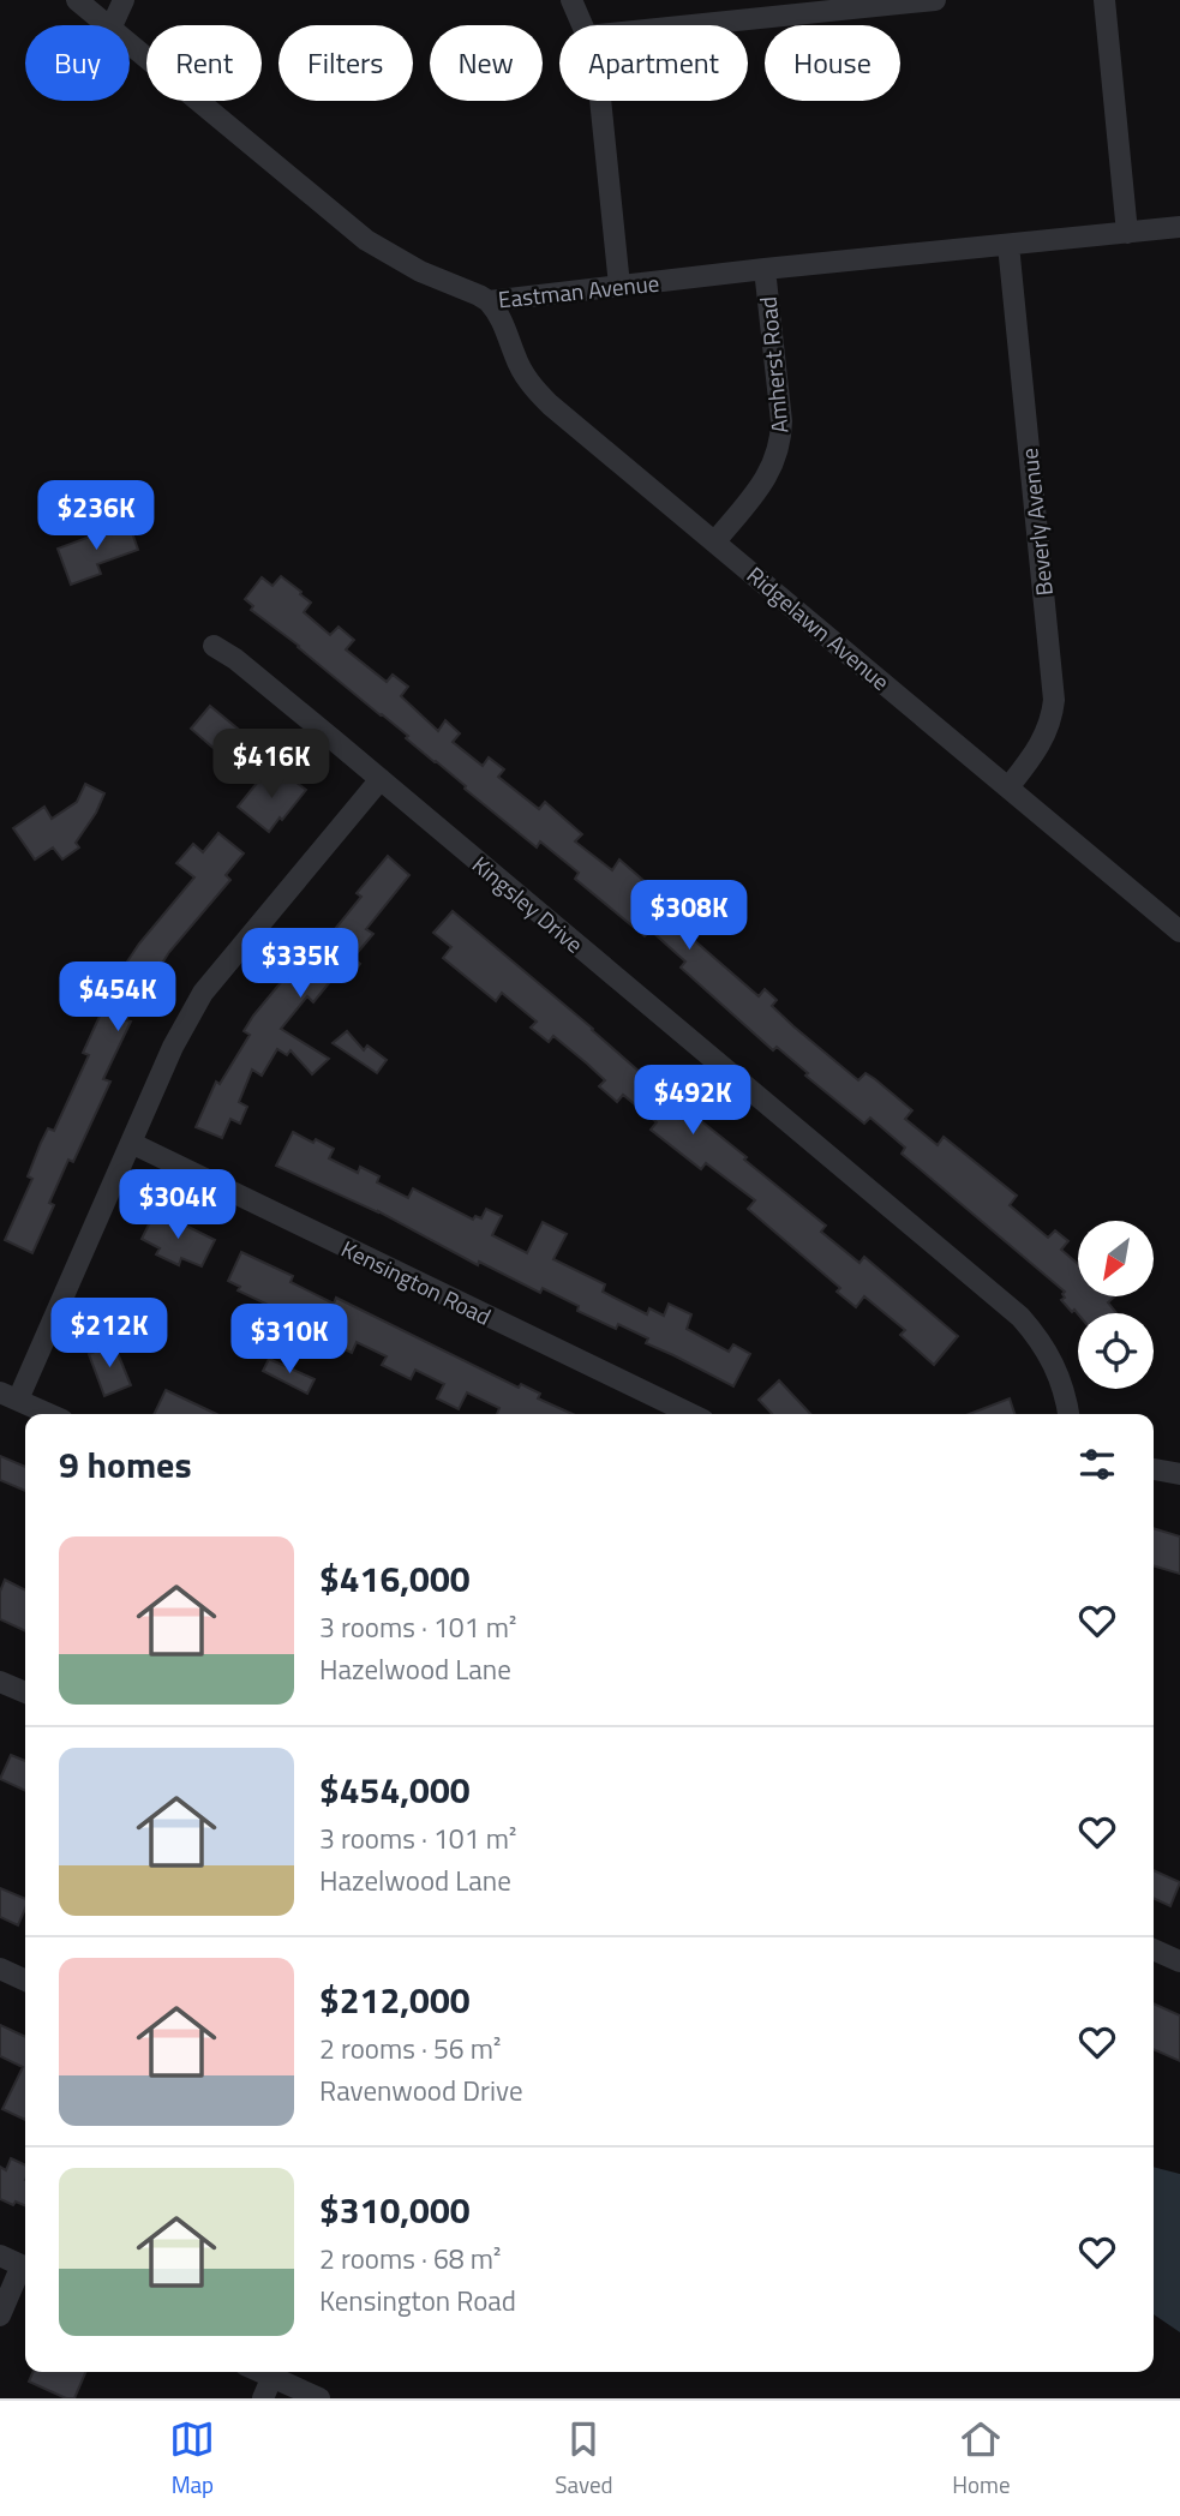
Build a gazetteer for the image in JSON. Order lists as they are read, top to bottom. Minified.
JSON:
{"streets":{"street":["Eastman Avenue","Amherst Road","Beverly Avenue","Ridgelawn Avenue","Kingsley Drive","Kensington Road"]},"crossings":[["Eastman Avenue","Amherst Road"],["Eastman Avenue","Beverly Avenue"],["Eastman Avenue","Ridgelawn Avenue"],["Amherst Road","Ridgelawn Avenue"],["Beverly Avenue","Ridgelawn Avenue"]],"north":"bottom left","page":{"chip":["Buy","Rent","Filters","New","Apartment","House"],"price":["$236K","$416K","$308K","$335K","$454K","$492K","$304K","$212K","$310K"],"heading":"9 homes","list":[{"name":"$416,000","note":"3 rooms · 101 m² · Hazelwood Lane"},{"name":"$454,000","note":"3 rooms · 101 m² · Hazelwood Lane"},{"name":"$212,000","note":"2 rooms · 56 m² · Ravenwood Drive"},{"name":"$310,000","note":"2 rooms · 68 m² · Kensington Road"}],"tabs":["Map","Saved","Home"]}}
